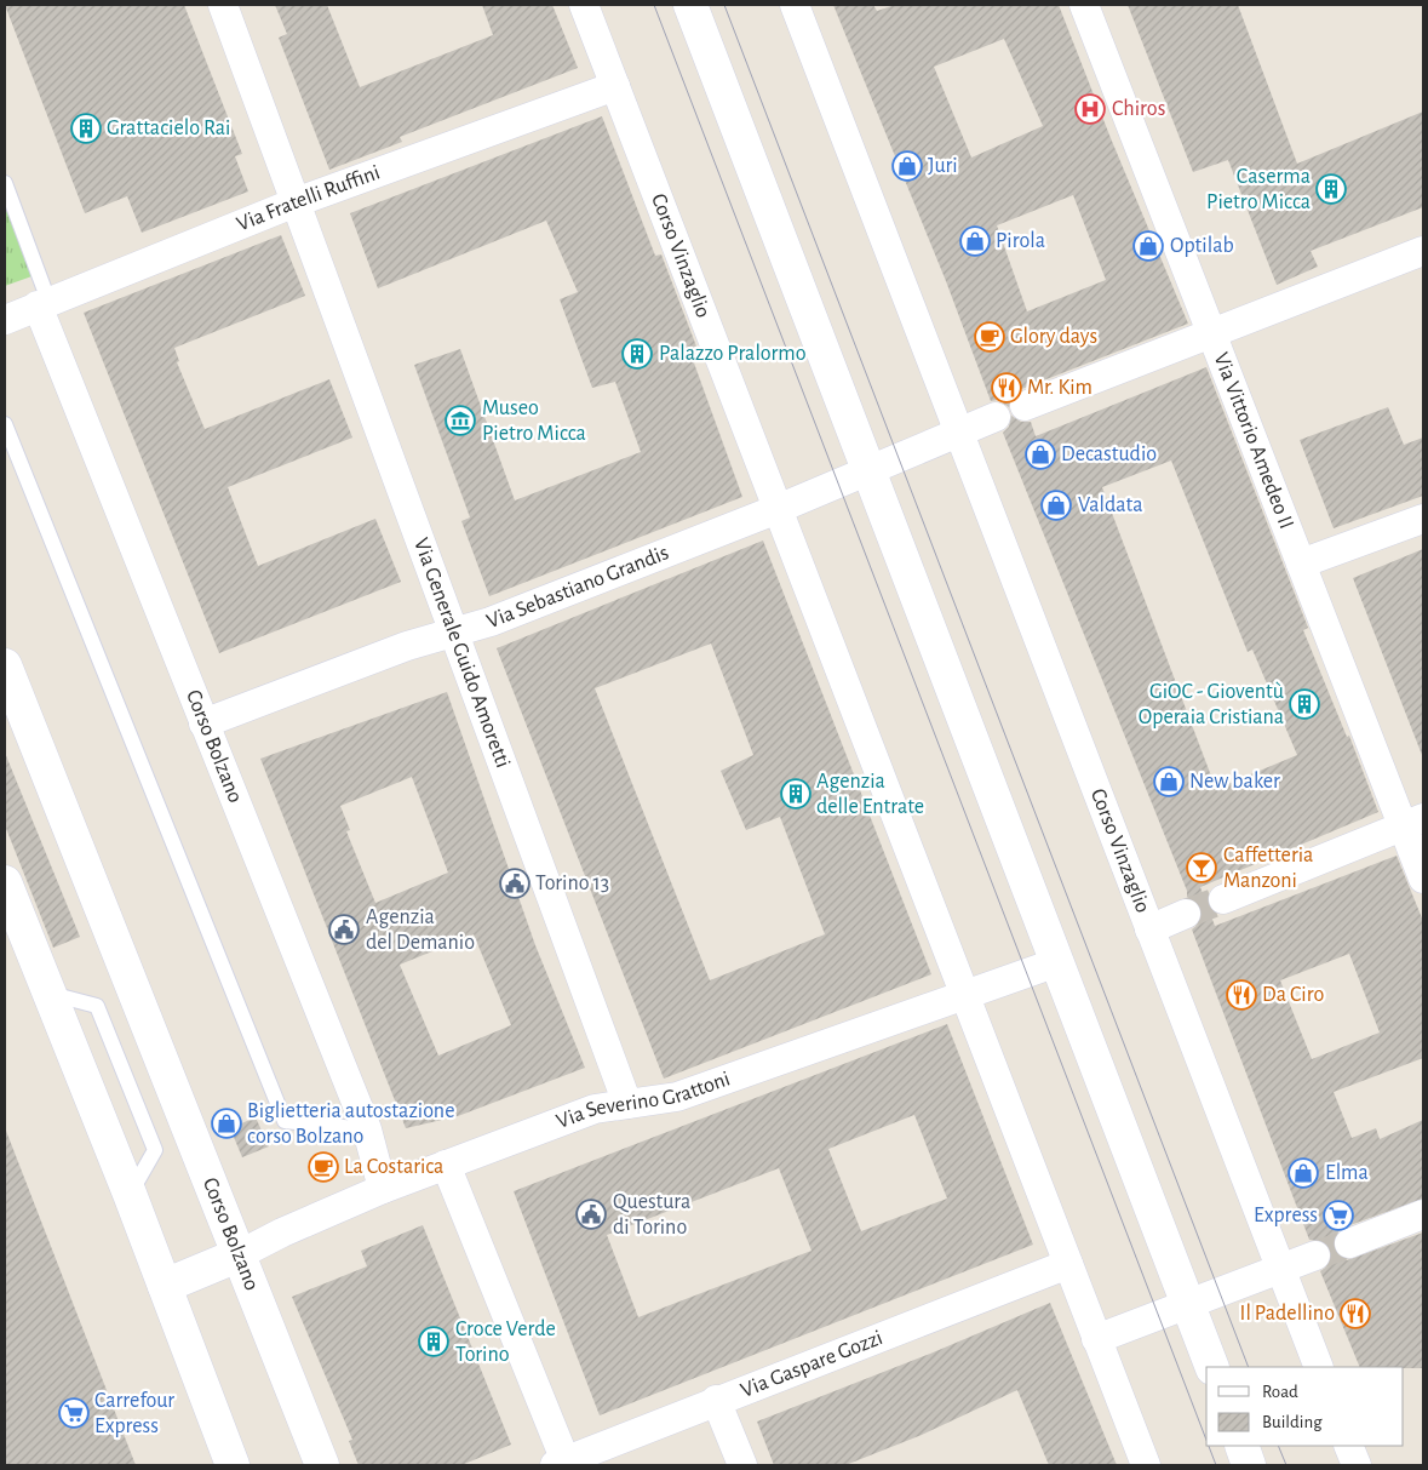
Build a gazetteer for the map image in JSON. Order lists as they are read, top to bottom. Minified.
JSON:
{"streets":{"street":["Via Fratelli Ruffini","Corso Vinzaglio","Via Vittorio Amedeo II","Via Sebastiano Grandis","Via Generale Guido Amoretti","Corso Bolzano","Via Severino Grattoni","Via Gaspare Gozzi"]},"crossings":[["Via Fratelli Ruffini","Corso Vinzaglio"],["Via Fratelli Ruffini","Via Generale Guido Amoretti"],["Via Fratelli Ruffini","Corso Bolzano"],["Corso Vinzaglio","Via Sebastiano Grandis"],["Corso Vinzaglio","Via Severino Grattoni"],["Corso Vinzaglio","Via Gaspare Gozzi"],["Via Sebastiano Grandis","Via Generale Guido Amoretti"],["Via Sebastiano Grandis","Corso Bolzano"],["Via Generale Guido Amoretti","Via Severino Grattoni"],["Corso Bolzano","Via Severino Grattoni"]],"places":{"hospital":["Chiros"],"building":["Grattacielo Rai","Caserma Pietro Micca","Palazzo Pralormo","GiOC - Gioventù Operaia Cristiana","Agenzia delle Entrate","Croce Verde Torino"],"shop":["Juri","Pirola","Optilab","Decastudio","Valdata","New baker","Biglietteria autostazione corso Bolzano","Elma"],"cafe":["Glory days","La Costarica"],"restaurant":["Mr. Kim","Da Ciro","Il Padellino"],"museum":["Museo Pietro Micca"],"bar":["Caffetteria Manzoni"],"public building":["Torino 13","Agenzia del Demanio","Questura di Torino"],"supermarket":["Express","Carrefour Express"]},"legend":["Road","Building"]}
